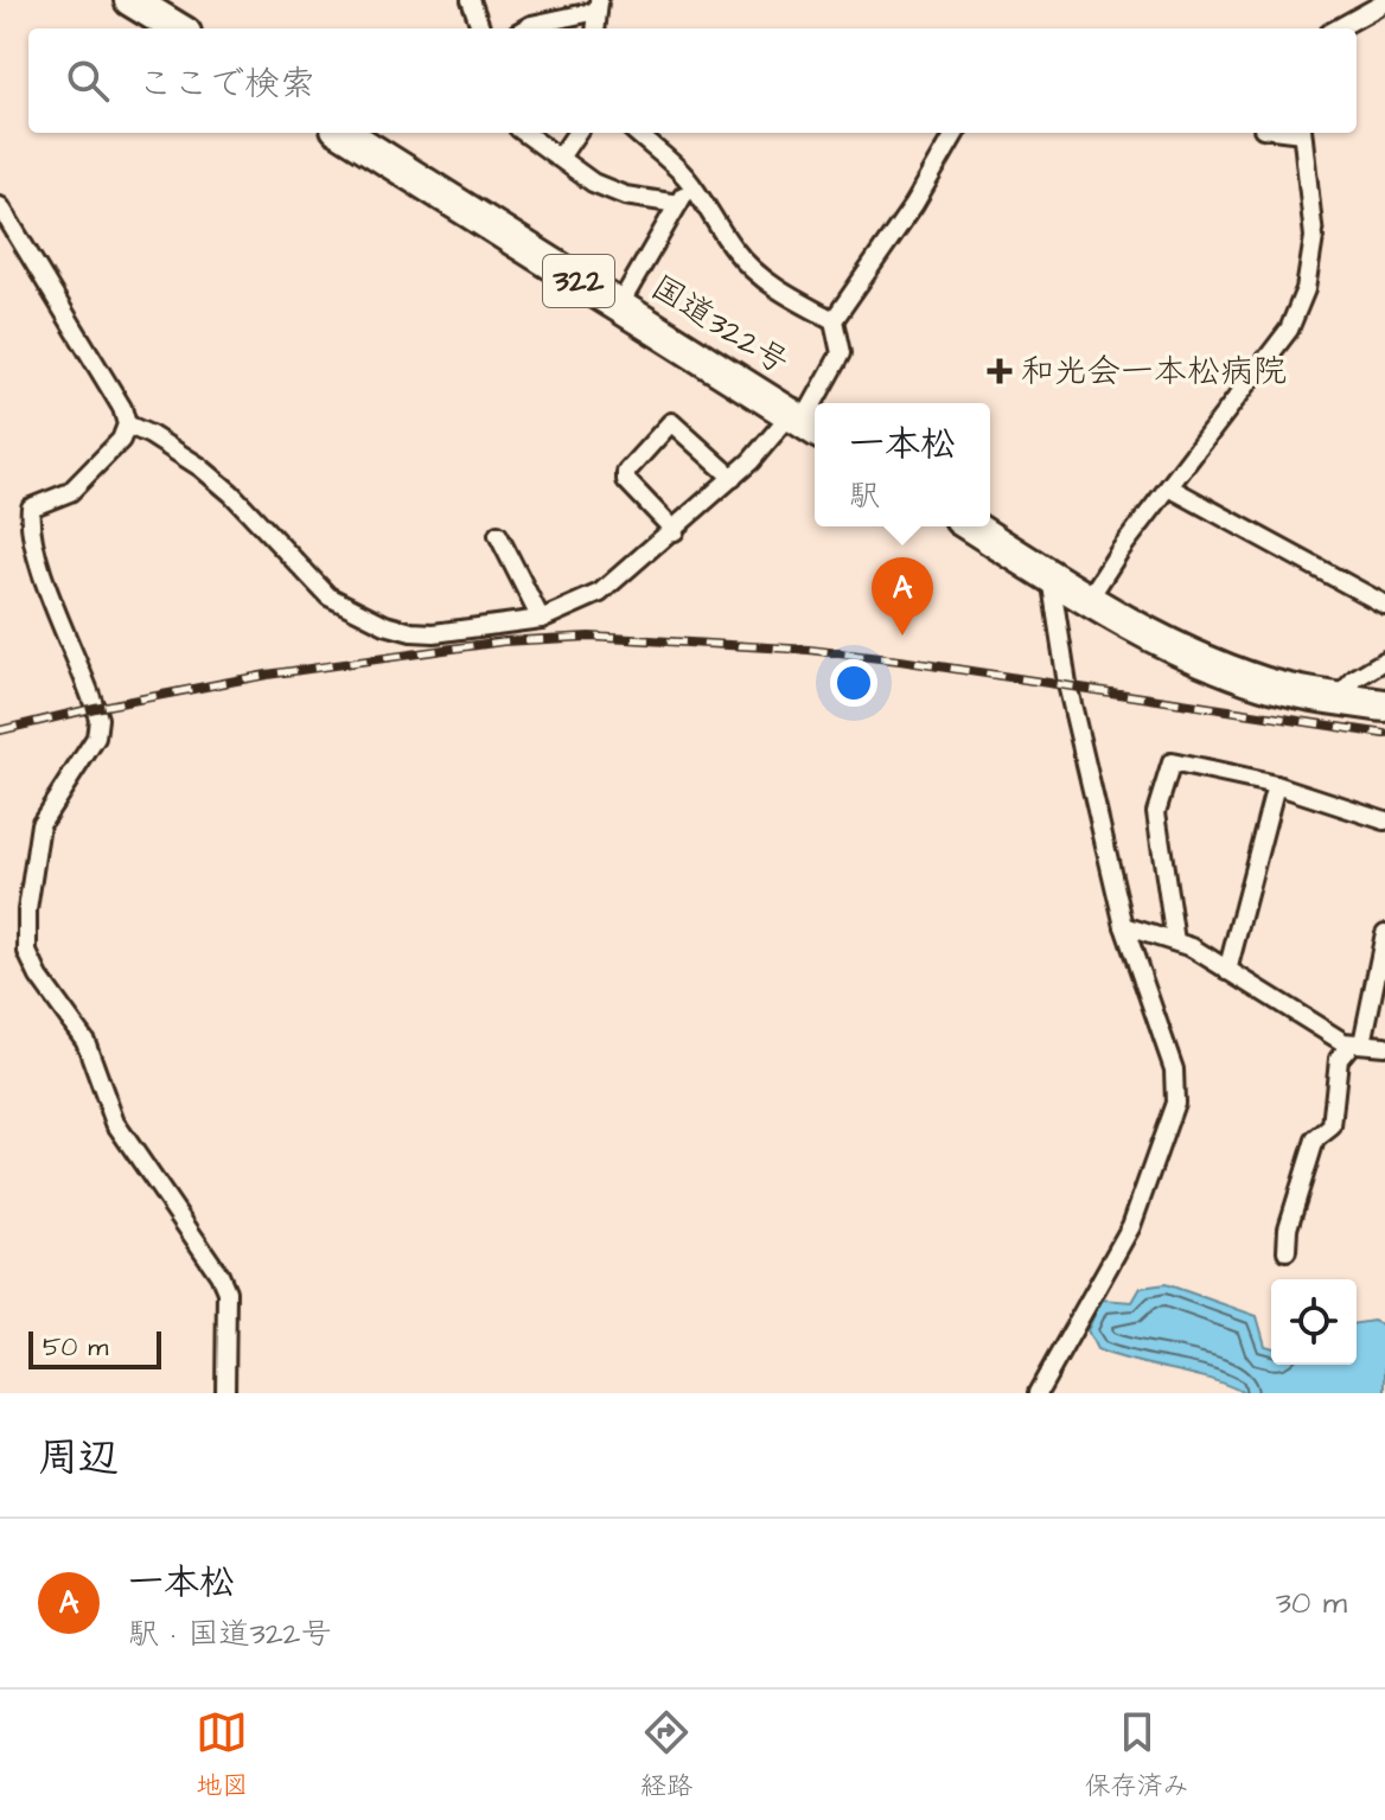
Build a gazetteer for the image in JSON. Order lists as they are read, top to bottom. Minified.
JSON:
{"streets":{"highway":["322","国道322号"]},"places":{"health":["和光会一本松病院"]},"scale_bar":"50 m","page":{"search":"ここで検索","popup":["一本松","駅"],"pins":"A","scale":"50 m","heading":"周辺","list":[{"mark":"A","name":"一本松","note":"駅 · 国道322号","value":"30 m"}],"nav":["地図","経路","保存済み"]}}
